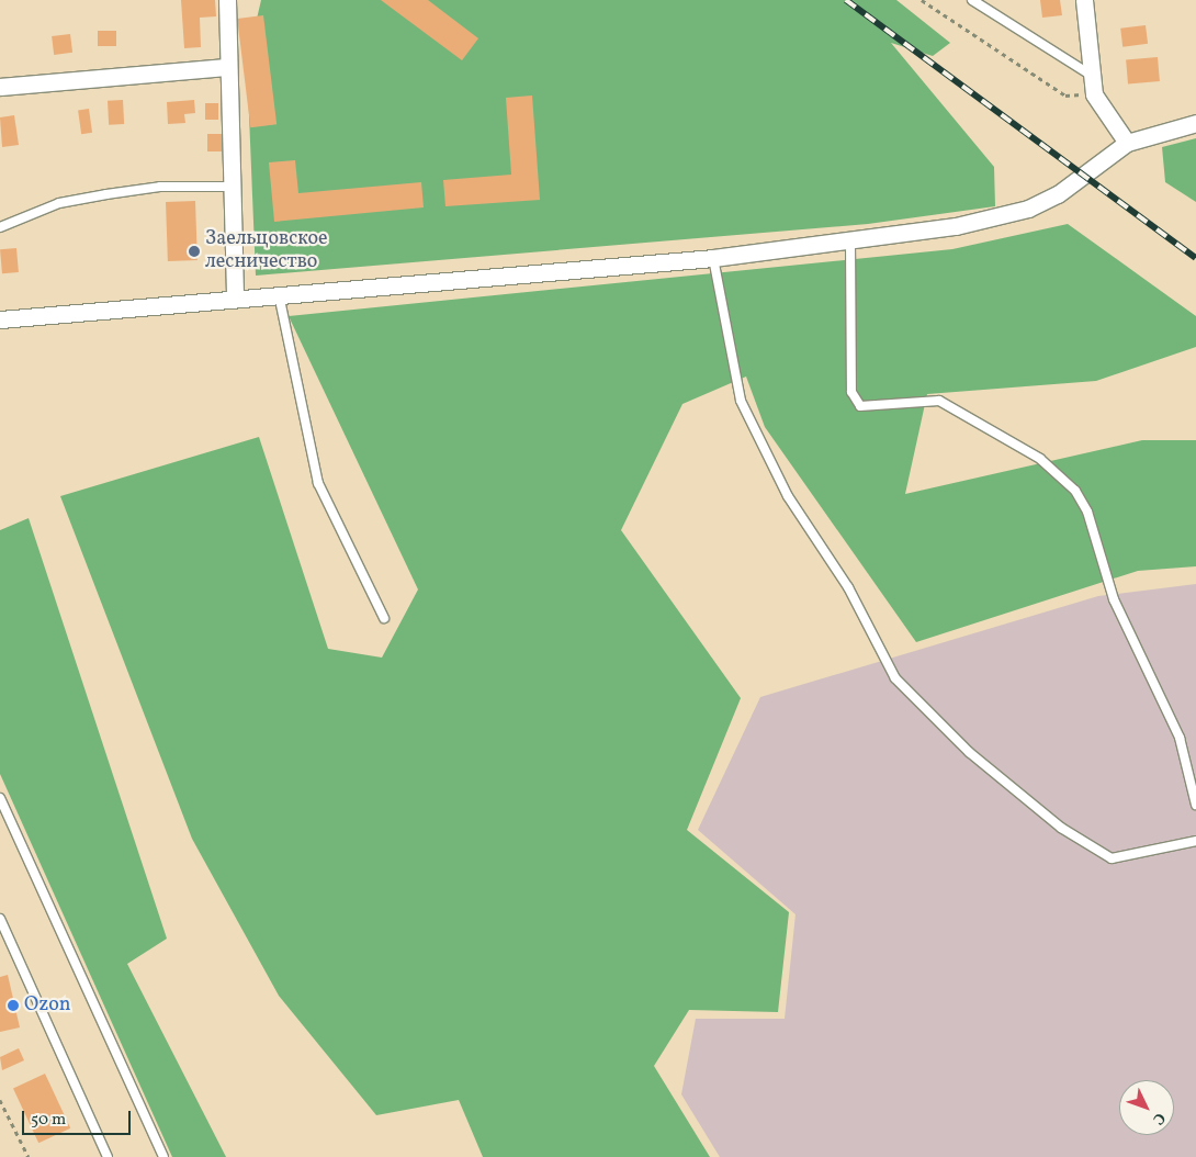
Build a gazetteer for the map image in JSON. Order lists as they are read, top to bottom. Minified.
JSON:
{"places":["Заельцовское лесничество","Ozon"],"scale_bar":"50 m","north":"bottom right"}
